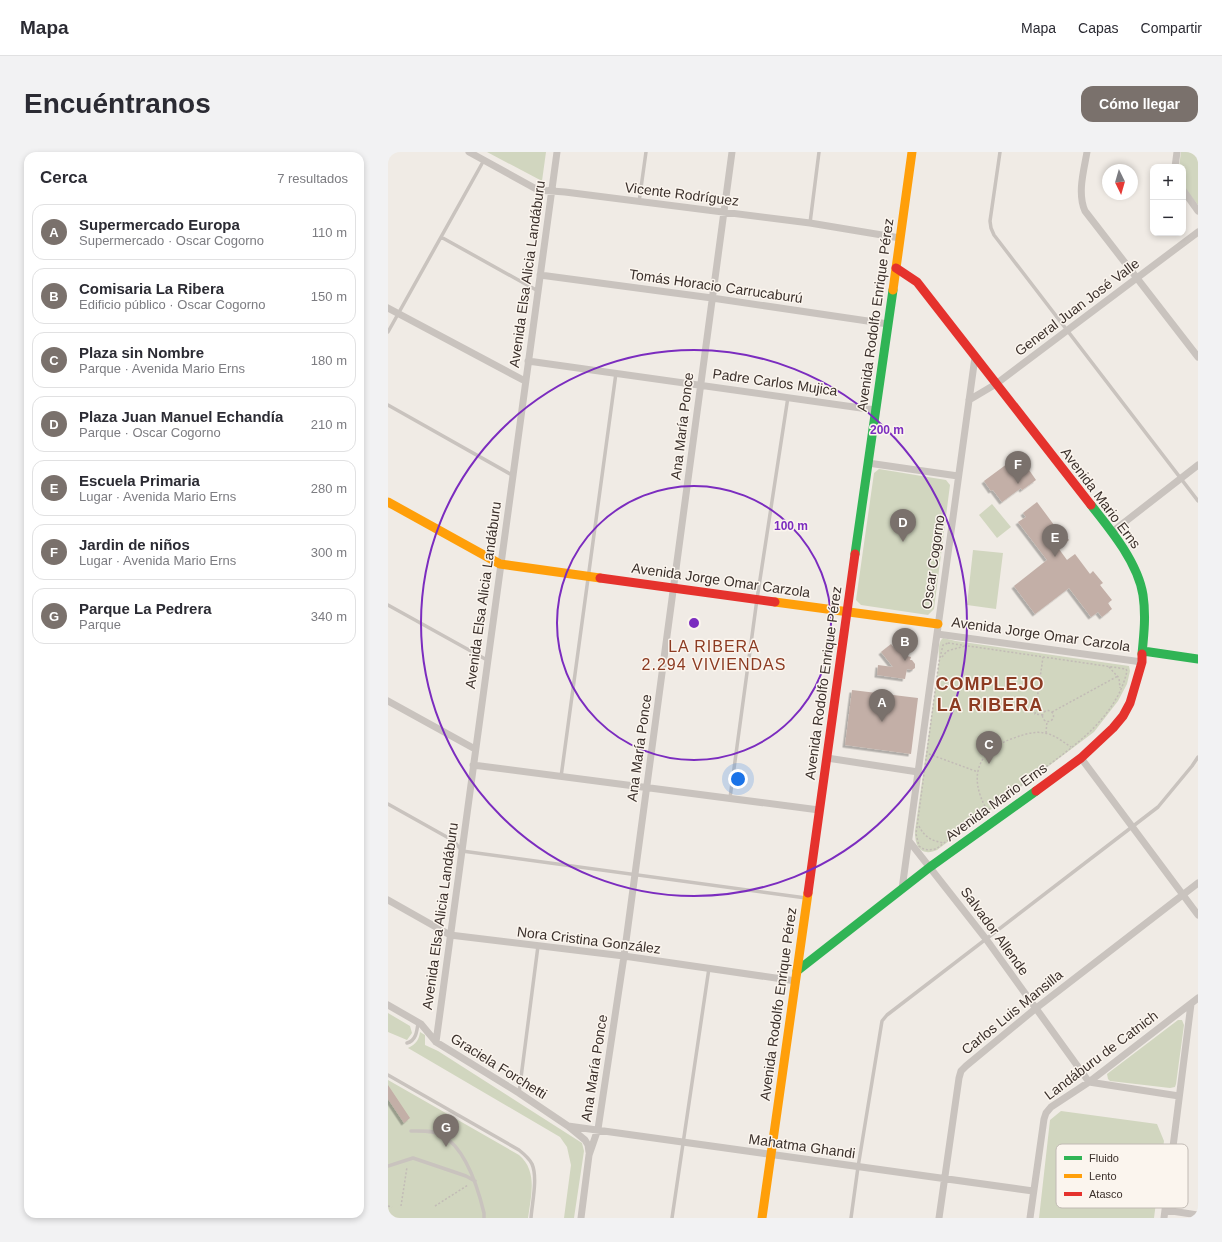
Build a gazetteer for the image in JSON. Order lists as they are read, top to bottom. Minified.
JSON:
{"streets":{"street":["Vicente Rodríguez","Avenida Elsa Alicia Landáburu","Tomás Horacio Carrucaburú","General Juan José Valle","Avenida Rodolfo Enrique Pérez","Padre Carlos Mujica","Ana María Ponce","Avenida Mario Erns","Oscar Cogorno","Avenida Jorge Omar Carzola","Salvador Allende","Nora Cristina González","Carlos Luis Mansilla","Landáburu de Catnich","Graciela Forchetti","Mahatma Ghandi"]},"crossings":[["Vicente Rodríguez","Avenida Elsa Alicia Landáburu"],["Vicente Rodríguez","Avenida Rodolfo Enrique Pérez"],["Vicente Rodríguez","Ana María Ponce"],["Avenida Elsa Alicia Landáburu","Tomás Horacio Carrucaburú"],["Avenida Elsa Alicia Landáburu","Padre Carlos Mujica"],["Avenida Elsa Alicia Landáburu","Avenida Jorge Omar Carzola"],["Avenida Elsa Alicia Landáburu","Nora Cristina González"],["Avenida Elsa Alicia Landáburu","Graciela Forchetti"],["Tomás Horacio Carrucaburú","Avenida Rodolfo Enrique Pérez"],["Tomás Horacio Carrucaburú","Ana María Ponce"],["General Juan José Valle","Avenida Mario Erns"],["General Juan José Valle","Oscar Cogorno"],["Avenida Rodolfo Enrique Pérez","Padre Carlos Mujica"],["Avenida Rodolfo Enrique Pérez","Avenida Mario Erns"],["Avenida Rodolfo Enrique Pérez","Avenida Jorge Omar Carzola"],["Avenida Rodolfo Enrique Pérez","Nora Cristina González"],["Avenida Rodolfo Enrique Pérez","Mahatma Ghandi"],["Padre Carlos Mujica","Ana María Ponce"],["Ana María Ponce","Avenida Jorge Omar Carzola"],["Ana María Ponce","Nora Cristina González"],["Ana María Ponce","Graciela Forchetti"],["Ana María Ponce","Mahatma Ghandi"],["Avenida Mario Erns","Oscar Cogorno"],["Avenida Mario Erns","Avenida Jorge Omar Carzola"],["Avenida Mario Erns","Salvador Allende"],["Oscar Cogorno","Avenida Jorge Omar Carzola"],["Oscar Cogorno","Salvador Allende"],["Salvador Allende","Carlos Luis Mansilla"],["Salvador Allende","Landáburu de Catnich"],["Carlos Luis Mansilla","Mahatma Ghandi"],["Landáburu de Catnich","Mahatma Ghandi"],["Graciela Forchetti","Mahatma Ghandi"]],"districts":["LA RIBERA 2.294 VIVIENDAS","COMPLEJO LA RIBERA"],"legend":["Fluido","Lento","Atasco"],"north":"bottom","page":{"header":"Mapa","nav":["Mapa","Capas","Compartir"],"buttons":"Cómo llegar","title":"Encuéntranos","heading":["Cerca","7 resultados"],"map_buttons":["+","−"],"list":[{"mark":"A","name":"Supermercado Europa","note":"Supermercado · Oscar Cogorno","value":"110 m"},{"mark":"B","name":"Comisaria La Ribera","note":"Edificio público · Oscar Cogorno","value":"150 m"},{"mark":"C","name":"Plaza sin Nombre","note":"Parque · Avenida Mario Erns","value":"180 m"},{"mark":"D","name":"Plaza Juan Manuel Echandía","note":"Parque · Oscar Cogorno","value":"210 m"},{"mark":"E","name":"Escuela Primaria","note":"Lugar · Avenida Mario Erns","value":"280 m"},{"mark":"F","name":"Jardin de niños","note":"Lugar · Avenida Mario Erns","value":"300 m"},{"mark":"G","name":"Parque La Pedrera","note":"Parque","value":"340 m"}],"pins":["F","D","E","B","A","C","G"]},"rings":["200 m","100 m"]}
